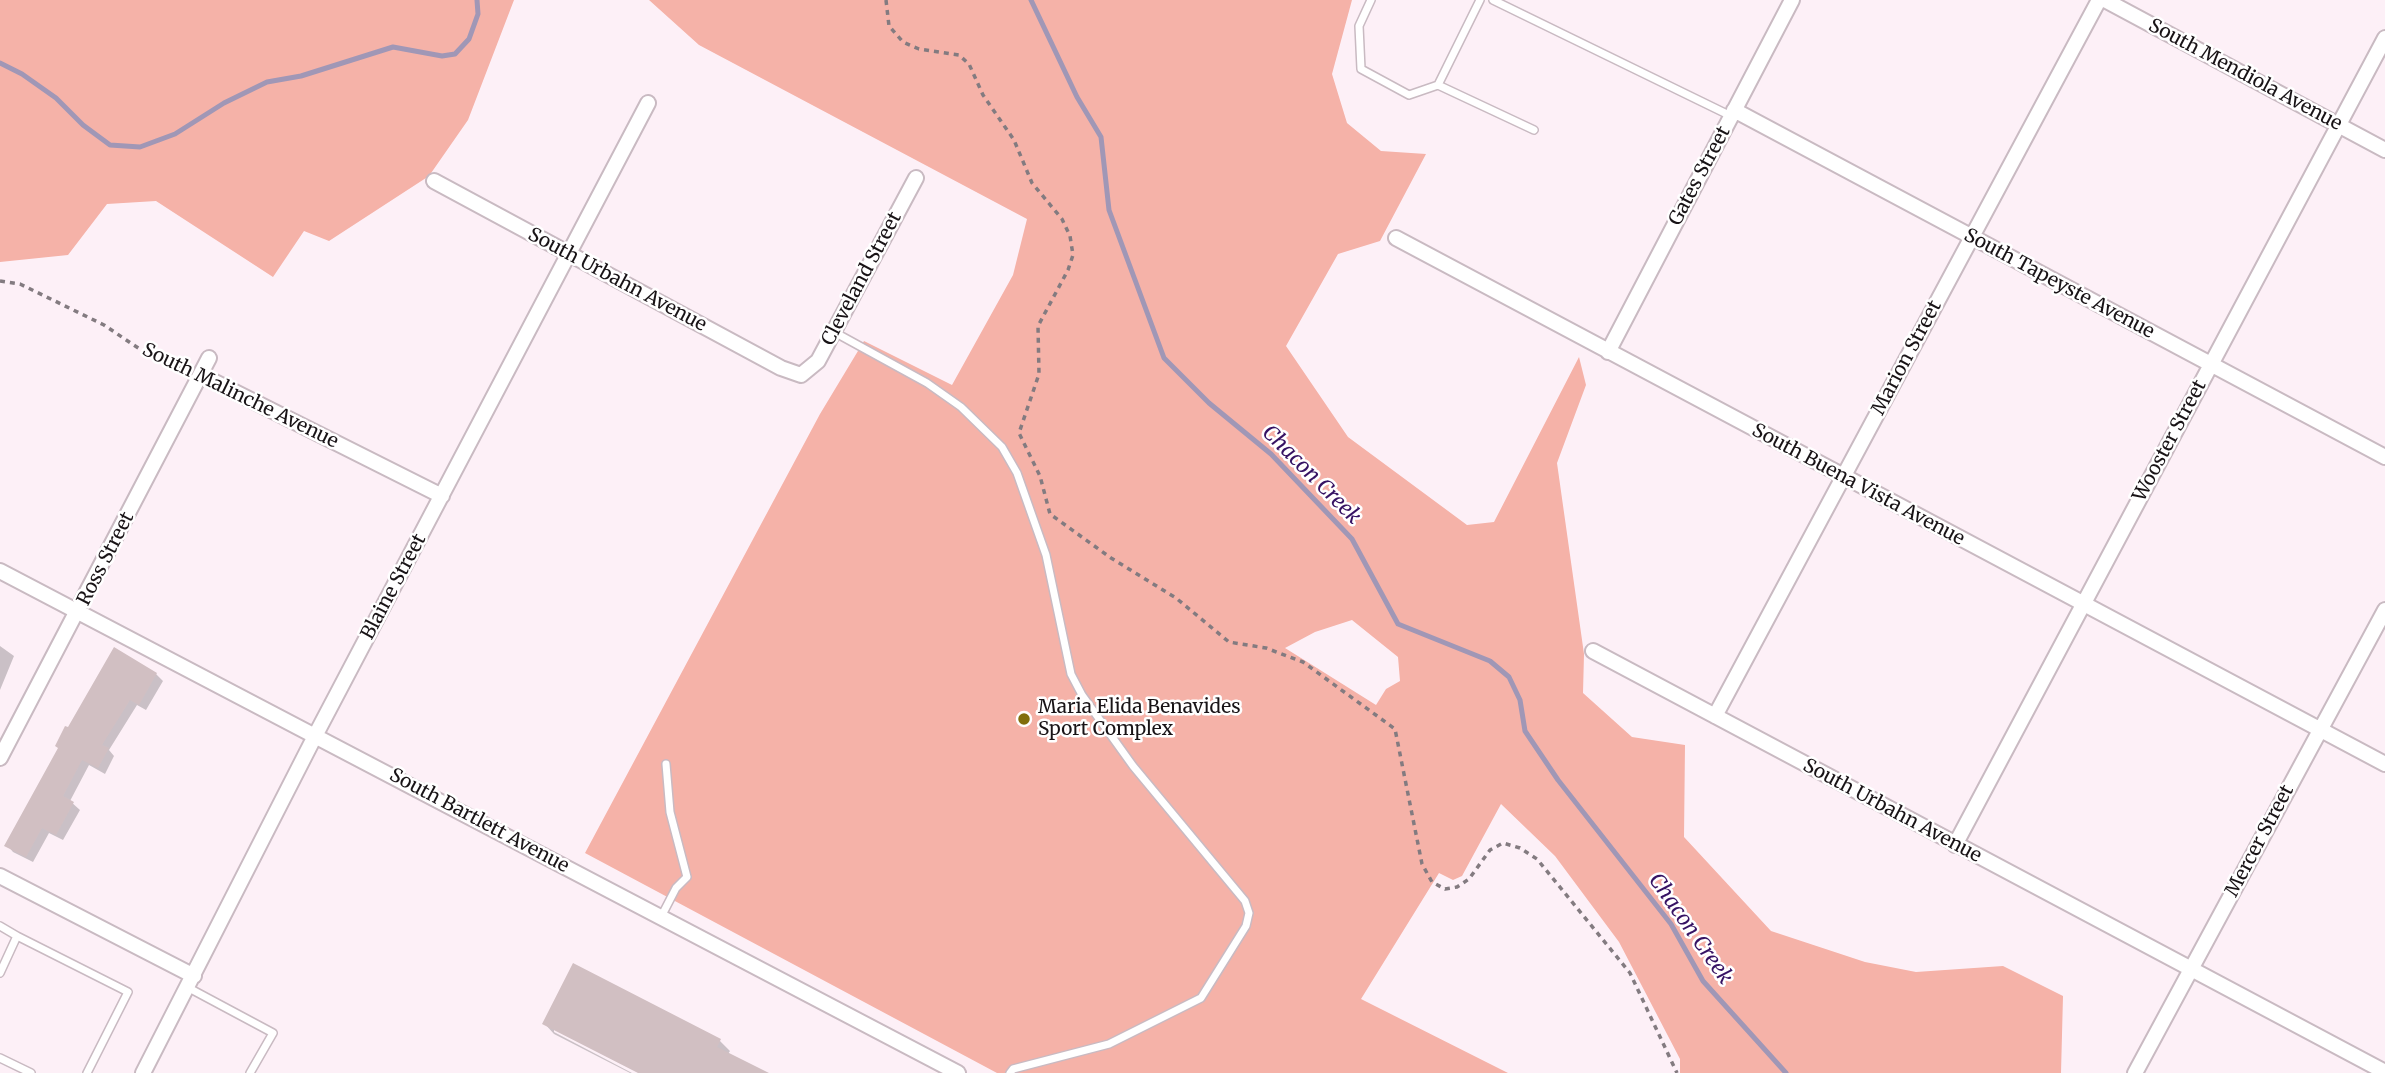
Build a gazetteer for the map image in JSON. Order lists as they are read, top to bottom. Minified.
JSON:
{"streets":{"street":["South Mendiola Avenue","Gates Street","Cleveland Street","South Urbahn Avenue","South Tapeyste Avenue","Marion Street","South Malinche Avenue","Wooster Street","South Buena Vista Avenue","Ross Street","Blaine Street","South Bartlett Avenue","Mercer Street"]},"crossings":[["South Mendiola Avenue","Wooster Street"],["Gates Street","South Tapeyste Avenue"],["Gates Street","South Buena Vista Avenue"],["Cleveland Street","South Urbahn Avenue"],["South Urbahn Avenue","Marion Street"],["South Urbahn Avenue","Wooster Street"],["South Urbahn Avenue","Blaine Street"],["South Urbahn Avenue","Mercer Street"],["South Tapeyste Avenue","Marion Street"],["South Tapeyste Avenue","Wooster Street"],["Marion Street","South Buena Vista Avenue"],["South Malinche Avenue","Ross Street"],["South Malinche Avenue","Blaine Street"],["Wooster Street","South Buena Vista Avenue"],["South Buena Vista Avenue","Mercer Street"],["Ross Street","South Bartlett Avenue"],["Blaine Street","South Bartlett Avenue"]],"water":["Chacon Creek"],"places":["Maria Elida Benavides Sport Complex"]}
